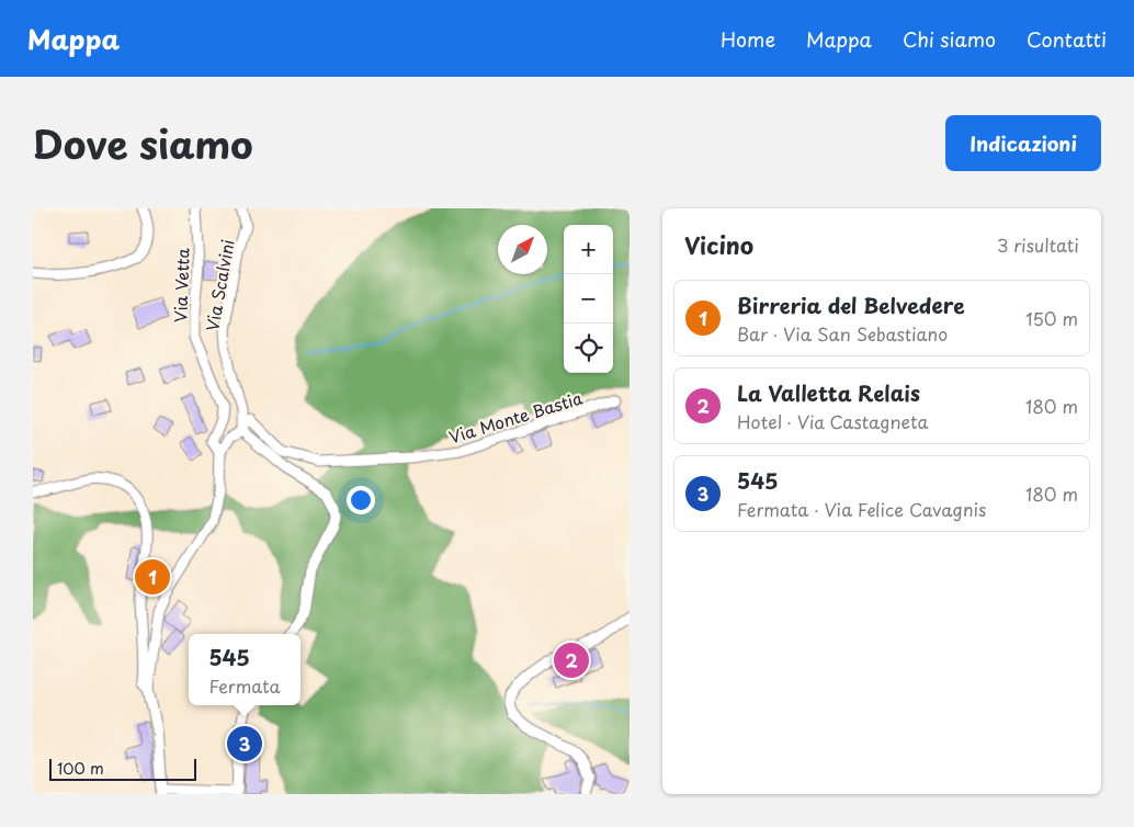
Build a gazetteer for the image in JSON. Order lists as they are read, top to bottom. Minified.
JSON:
{"streets":{"street":["Via Vetta","Via Scalvini","Via Monte Bastia"]},"crossings":[["Via Scalvini","Via Monte Bastia"]],"scale_bar":"100 m","north":"top right","page":{"header":"Mappa","nav":["Home","Mappa","Chi siamo","Contatti"],"title":"Dove siamo","buttons":"Indicazioni","heading":["Vicino","3 risultati"],"map_buttons":["+","−"],"list":[{"mark":"1","name":"Birreria del Belvedere","note":"Bar · Via San Sebastiano","value":"150 m"},{"mark":"2","name":"La Valletta Relais","note":"Hotel · Via Castagneta","value":"180 m"},{"mark":"3","name":"545","note":"Fermata · Via Felice Cavagnis","value":"180 m"}],"pins":["1","2","3"],"popup":["545","Fermata"],"scale":"100 m"}}
